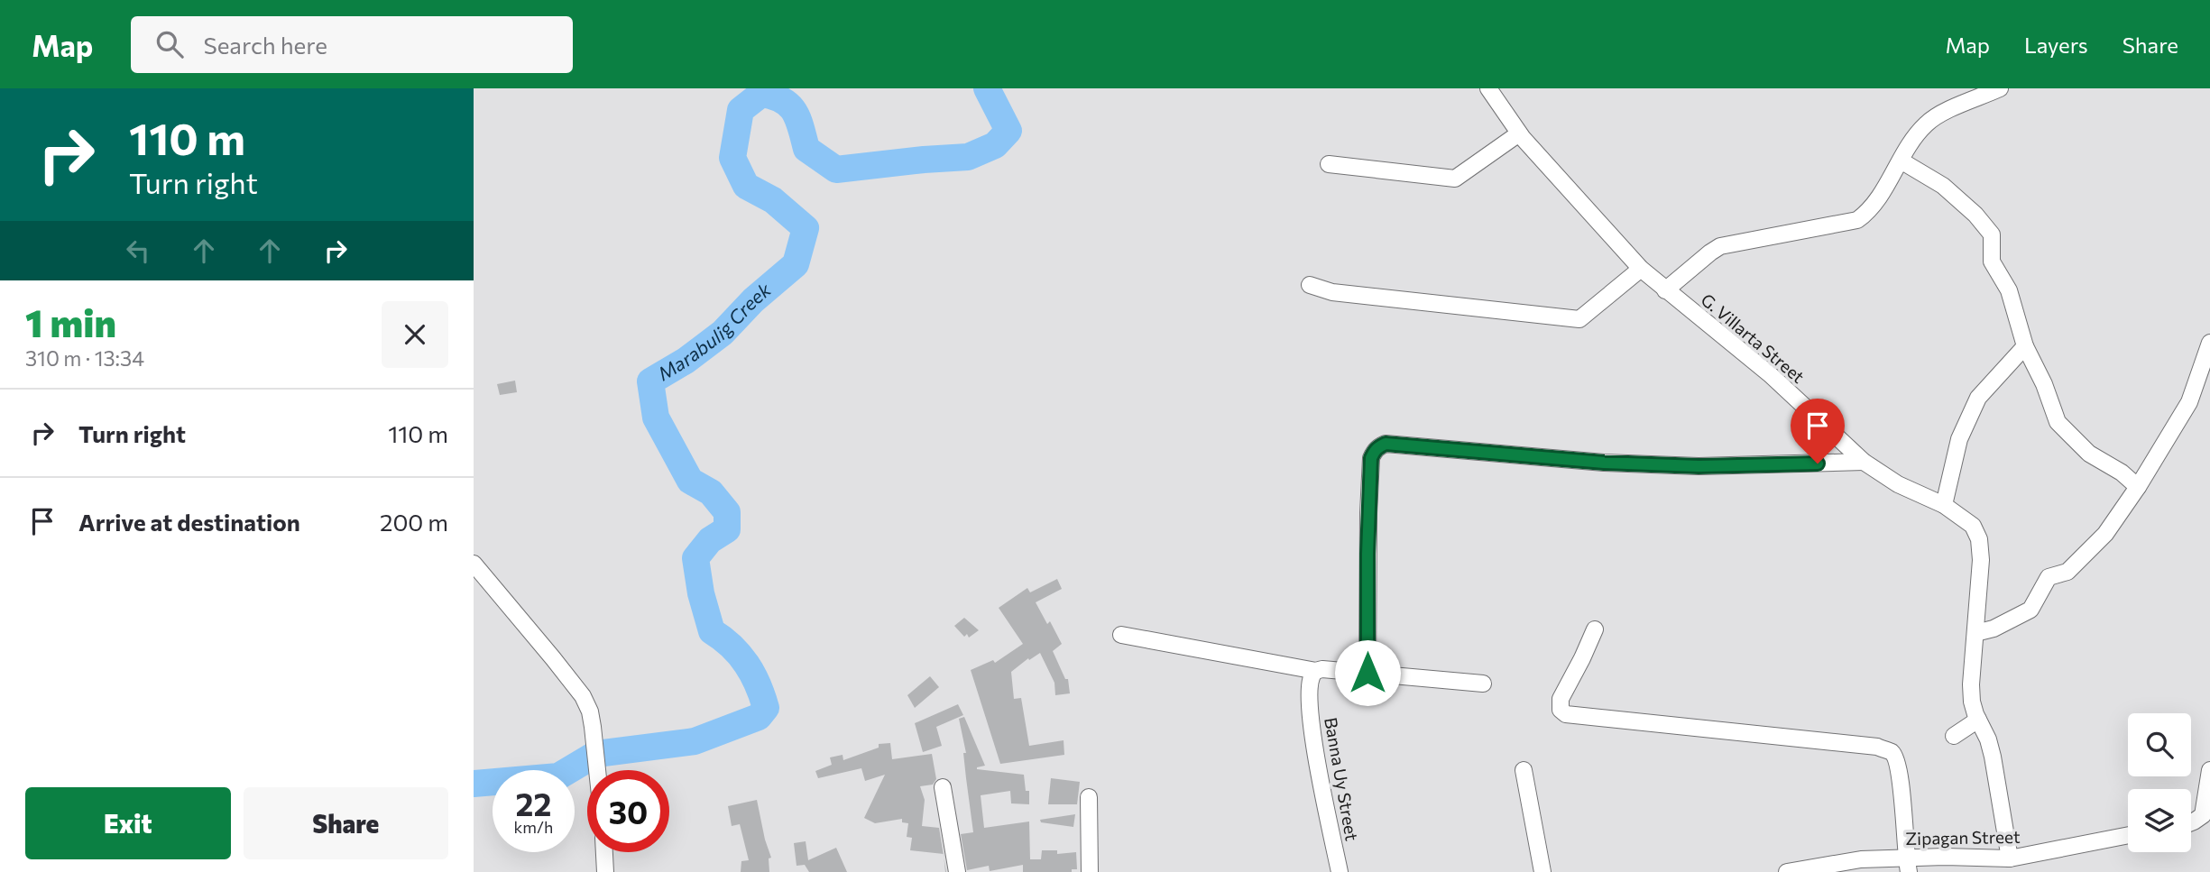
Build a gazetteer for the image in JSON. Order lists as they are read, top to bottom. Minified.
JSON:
{"streets":{"street":["G. Villarta Street","Banna Uy Street","Zipagan Street"]},"crossings":[["G. Villarta Street","Zipagan Street"]],"water":["Marabulig Creek"],"page":{"header":"Map","search":"Search here","nav":["Map","Layers","Share"],"turn":["110 m","Turn right"],"heading":["1 min","310 m · 13:34"],"list":[{"name":"Turn right","value":"110 m"},{"name":"Arrive at destination","value":"200 m"}],"speed":"22 km/h","limit":"30","buttons":["Exit","Share"]}}
